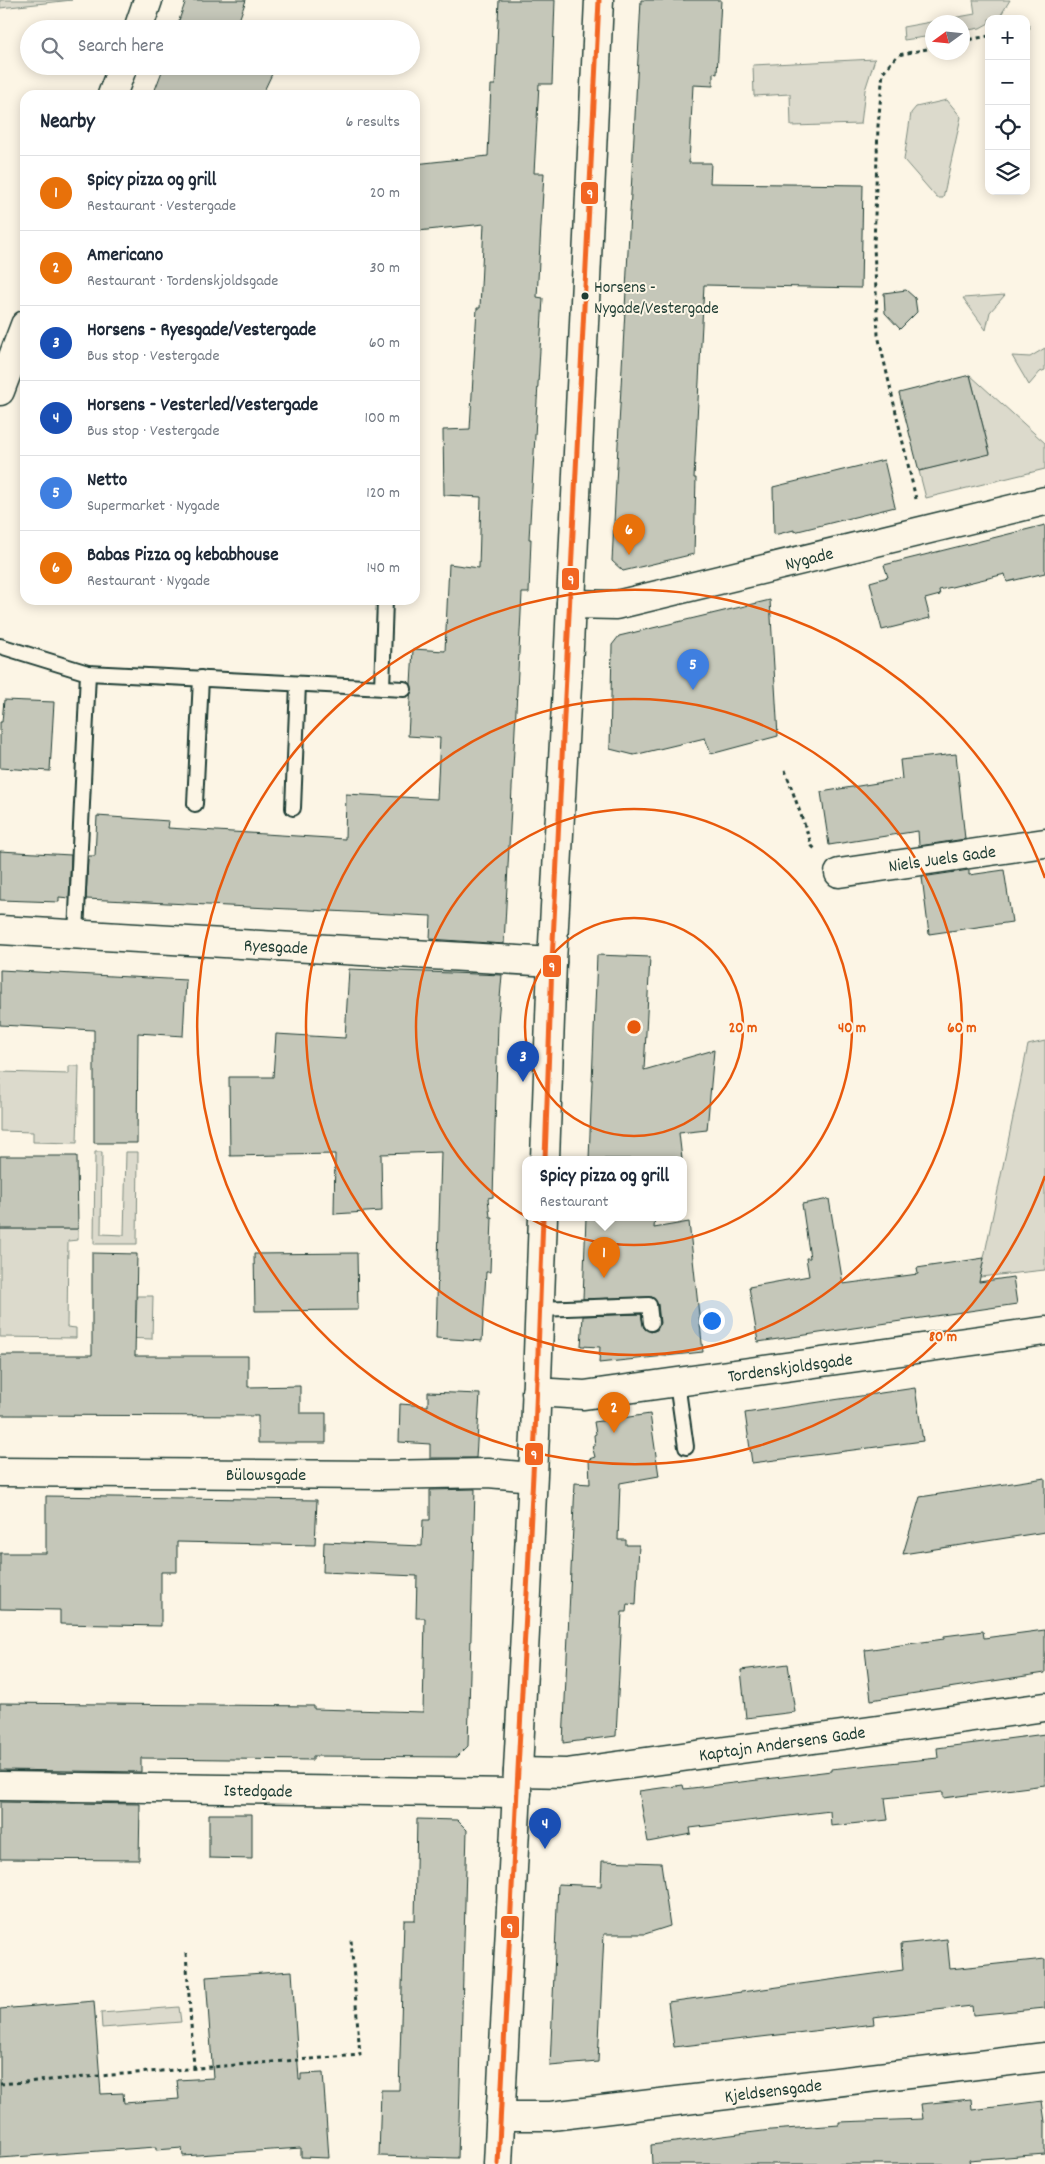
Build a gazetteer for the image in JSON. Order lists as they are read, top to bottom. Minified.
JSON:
{"streets":{"street":["Nygade","Niels Juels Gade","Ryesgade","Tordenskjoldsgade","Bülowsgade","Kaptajn Andersens Gade","Istedgade","Kjeldsensgade"]},"crossings":[["Kaptajn Andersens Gade","Istedgade"]],"places":["Horsens - Nygade/Vestergade"],"lines":["transit line 9"],"north":"left","page":{"map_buttons":["+","−"],"search":"Search here","heading":["Nearby","6 results"],"list":[{"mark":"1","name":"Spicy pizza og grill","note":"Restaurant · Vestergade","value":"20 m"},{"mark":"2","name":"Americano","note":"Restaurant · Tordenskjoldsgade","value":"30 m"},{"mark":"3","name":"Horsens - Ryesgade/Vestergade","note":"Bus stop · Vestergade","value":"60 m"},{"mark":"4","name":"Horsens - Vesterled/Vestergade","note":"Bus stop · Vestergade","value":"100 m"},{"mark":"5","name":"Netto","note":"Supermarket · Nygade","value":"120 m"},{"mark":"6","name":"Babas Pizza og kebabhouse","note":"Restaurant · Nygade","value":"140 m"}],"pins":["6","5","3","1","2","4"],"popup":["Spicy pizza og grill","Restaurant"]},"rings":["20 m","40 m","60 m","80 m"]}
